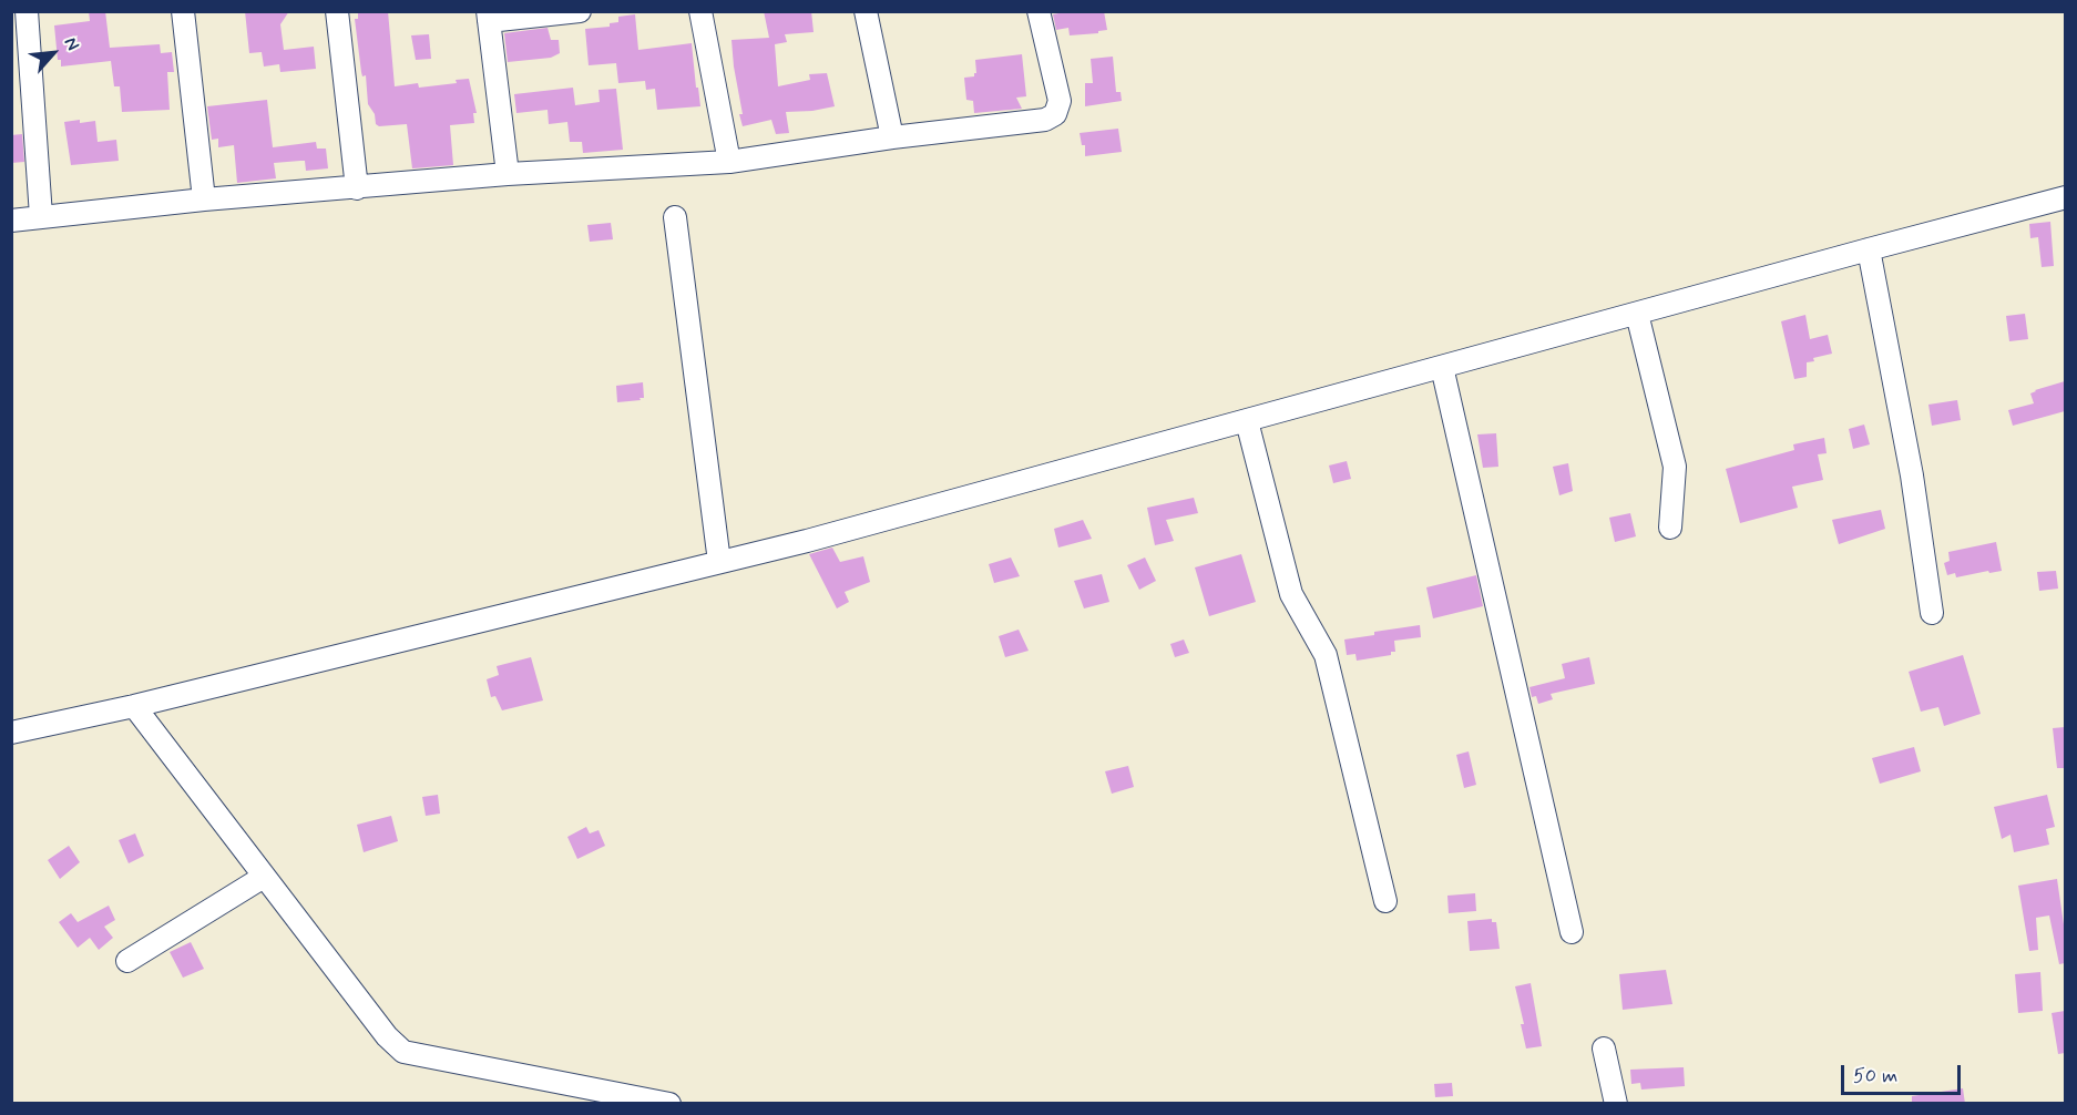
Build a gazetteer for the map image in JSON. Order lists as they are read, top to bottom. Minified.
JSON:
{"scale_bar":"50 m","north":"top right"}
